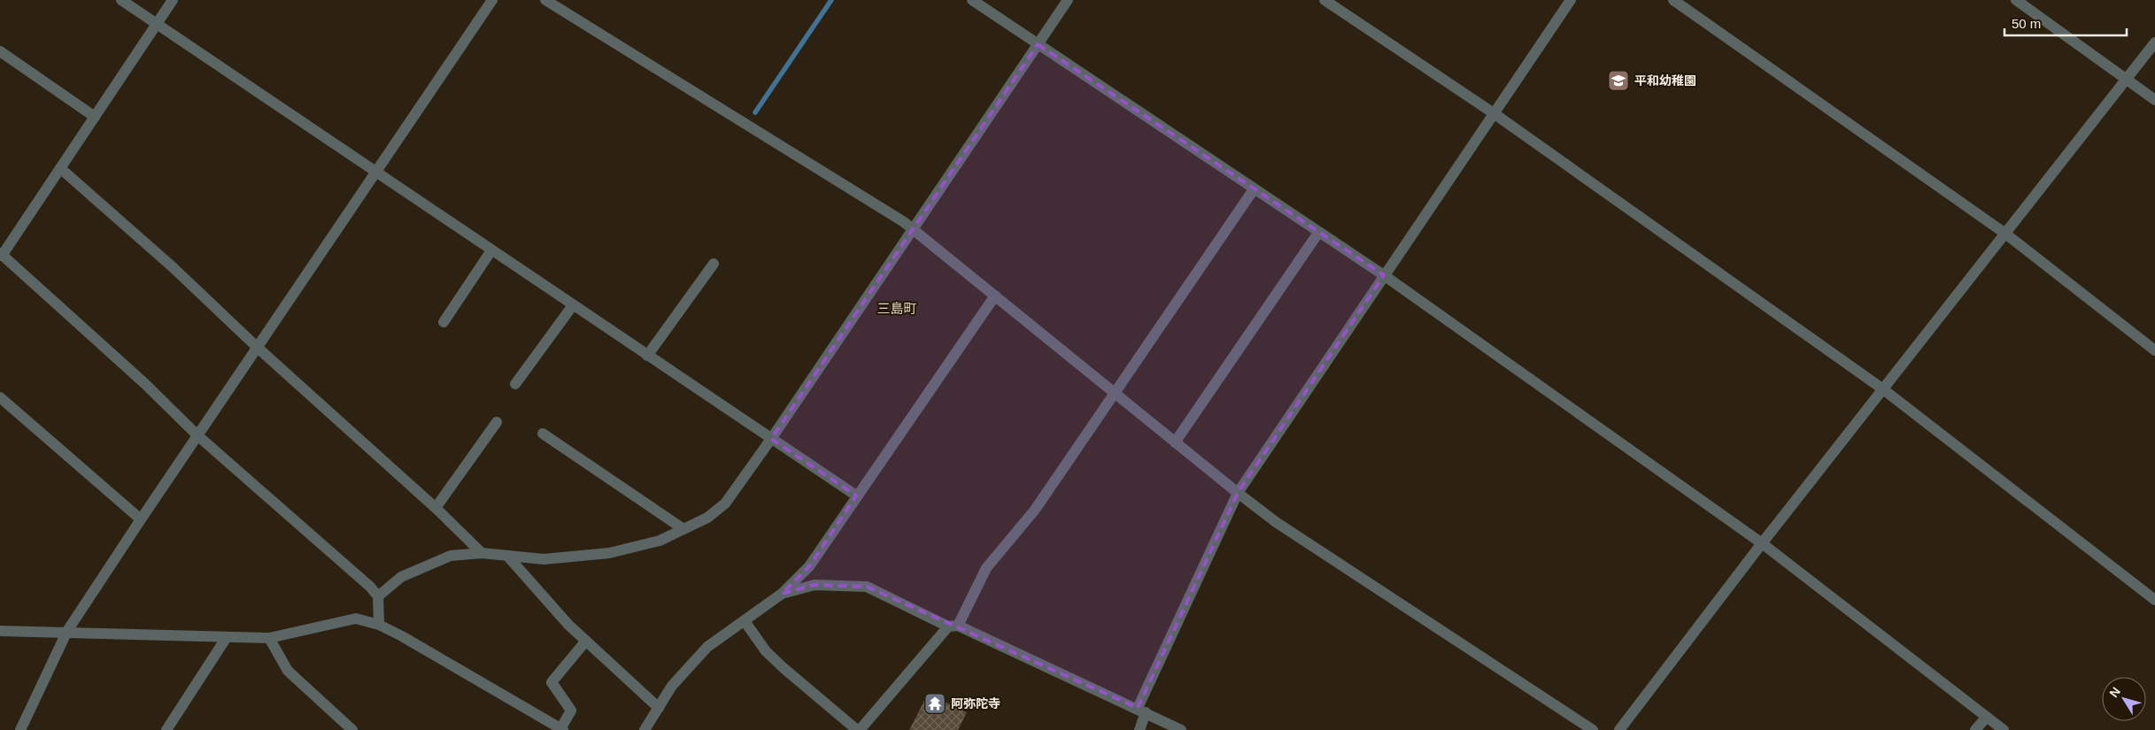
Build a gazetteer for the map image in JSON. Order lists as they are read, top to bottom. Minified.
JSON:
{"districts":["三島町"],"places":{"school or university":["平和幼稚園"],"temple":["阿弥陀寺"]},"scale_bar":"50 m","north":"top left"}
